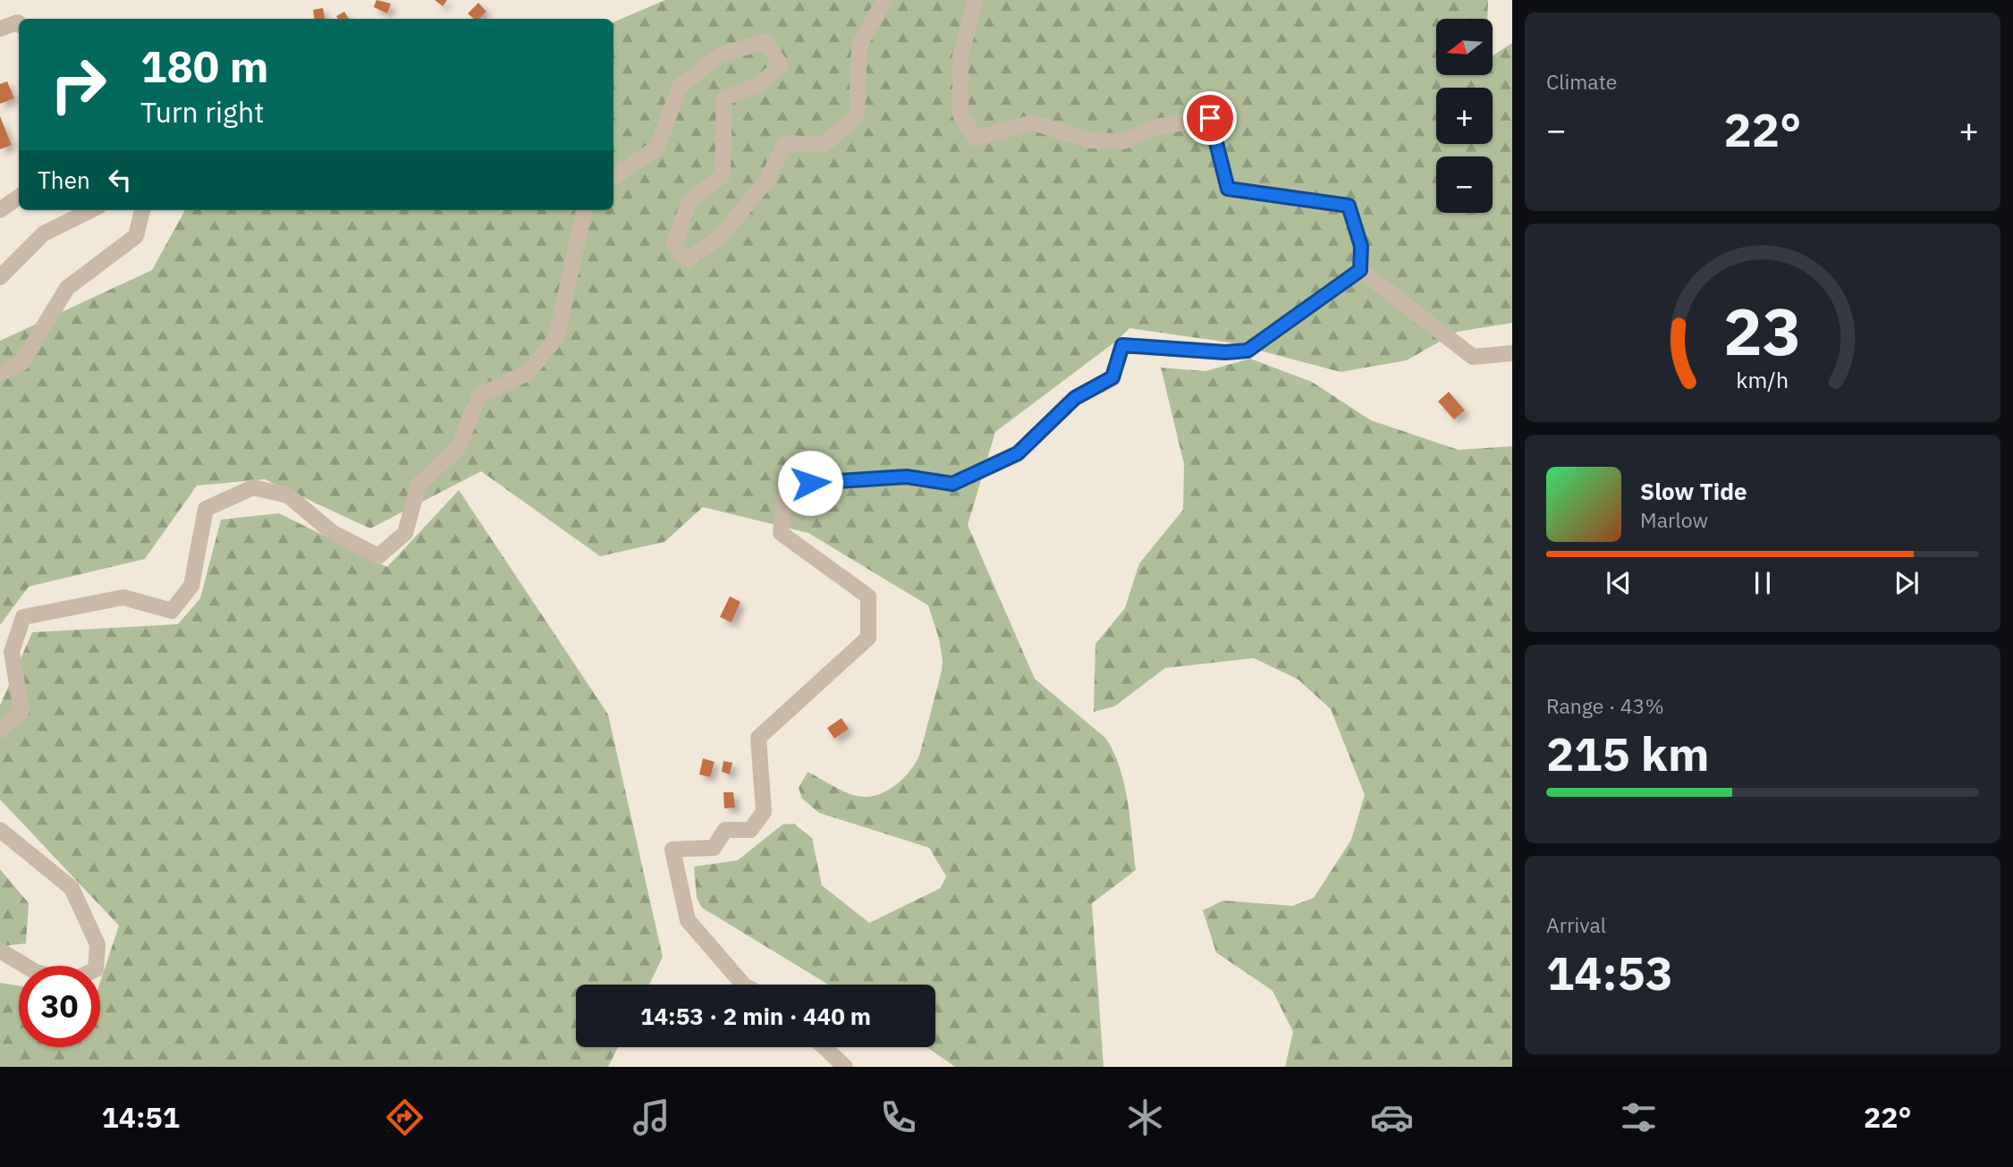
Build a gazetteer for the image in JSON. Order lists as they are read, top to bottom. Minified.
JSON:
{"north":"left","page":{"tile":["Climate",["Range · 43%","215 km"],["Arrival","14:53"]],"map_buttons":["+","−"],"turn":["180 m","Turn right"],"heat":["−","22°","+"],"then":"Then","song":["Slow Tide","Marlow"],"limit":"30","trip":"14:53 · 2 min · 440 m","tabs":["14:51","22°"],"gauge":["23","km/h"]}}
